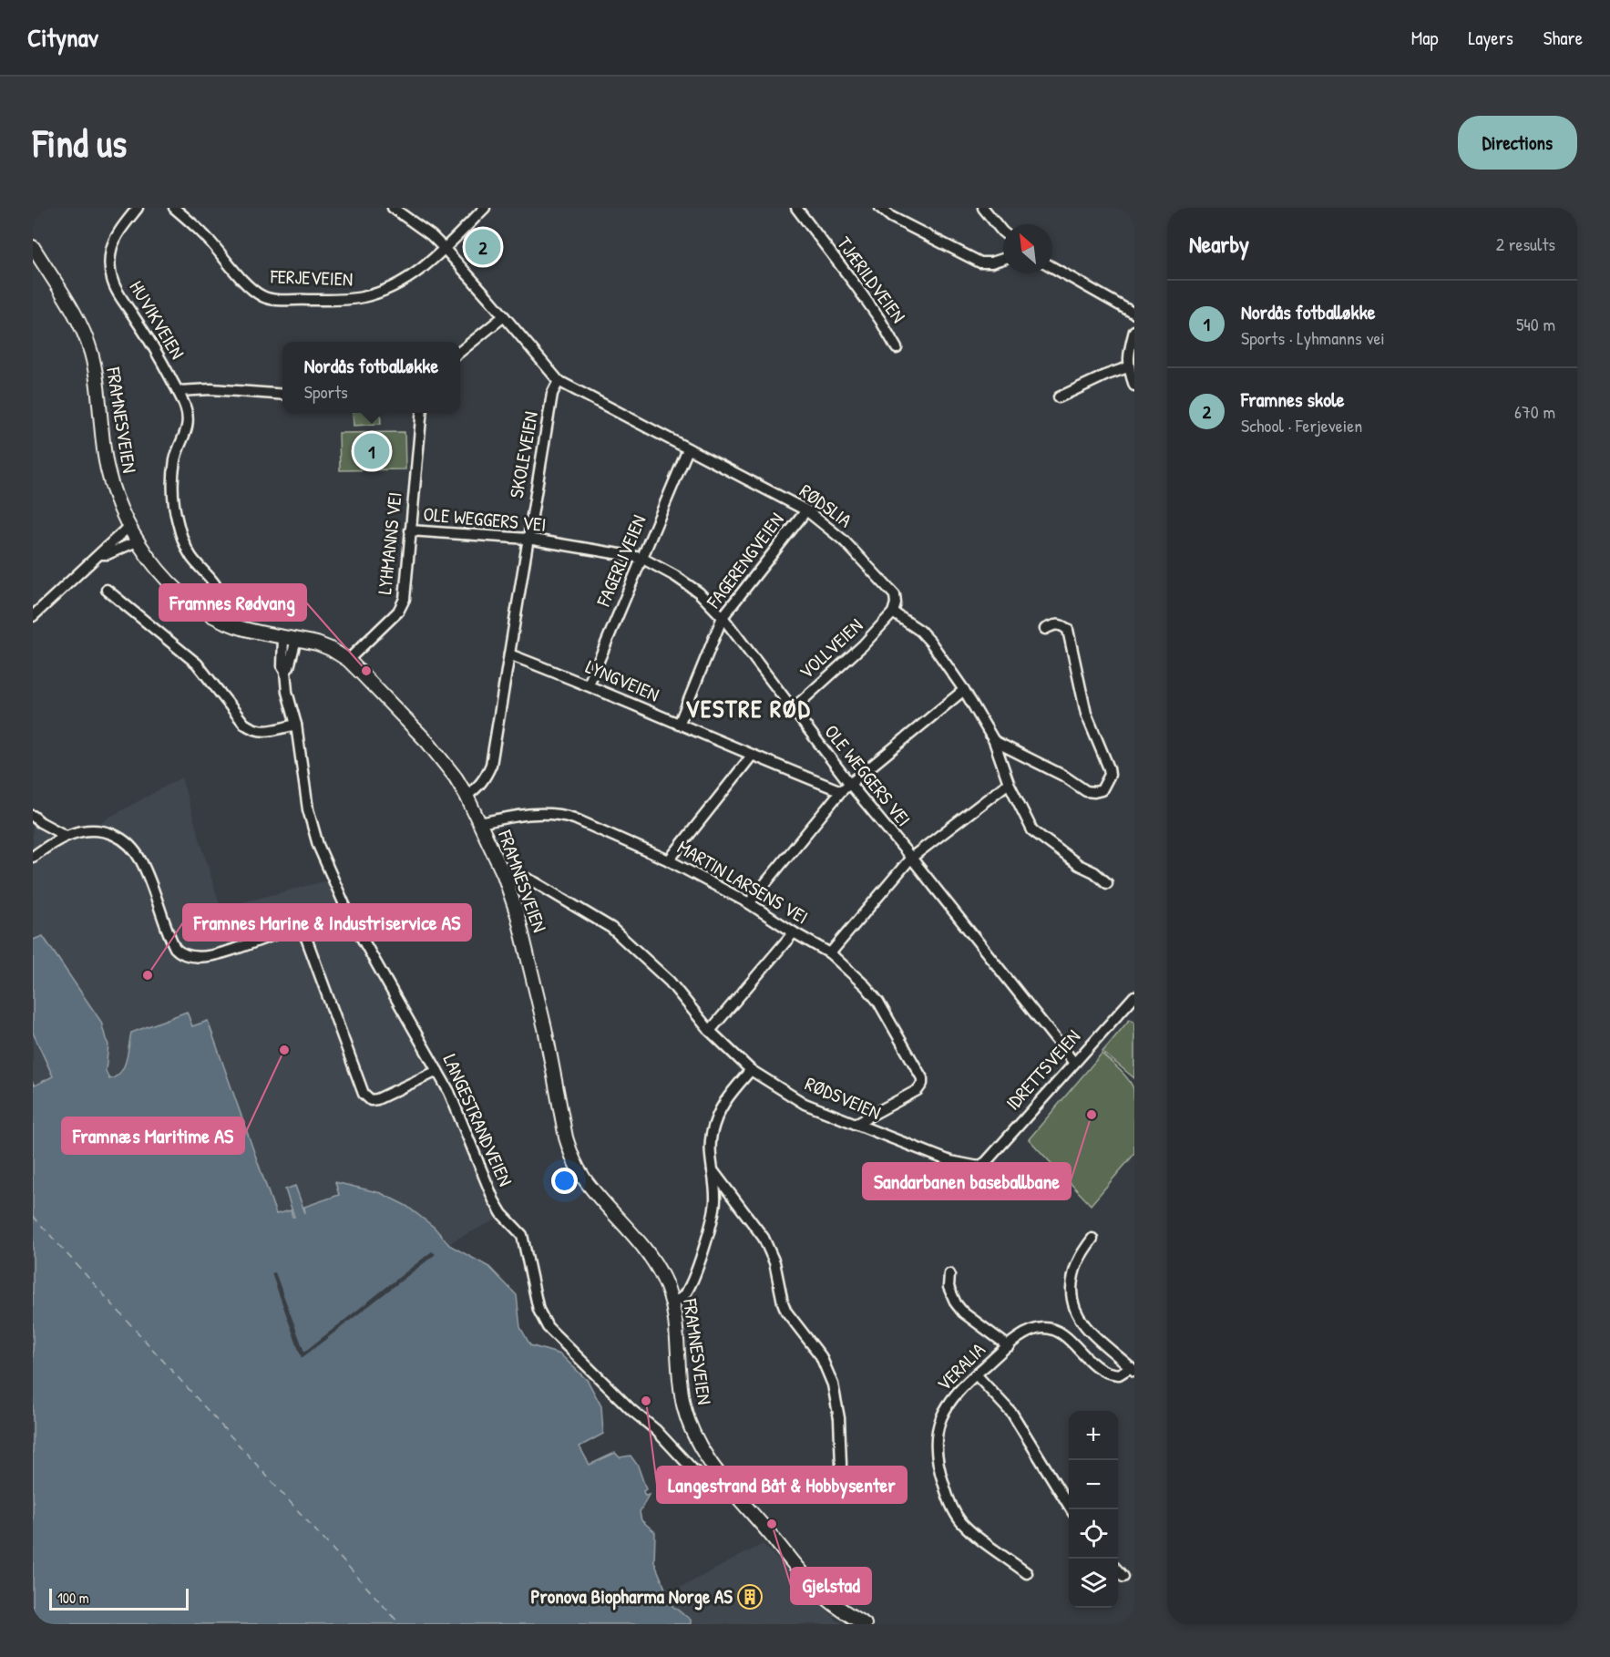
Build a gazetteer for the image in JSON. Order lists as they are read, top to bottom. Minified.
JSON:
{"streets":{"main road":["FRAMNESVEIEN"],"street":["FERJEVEIEN","TJÆRILDVEIEN","HUVIKVEIEN","SKOLEVEIEN","RØDSLIA","OLE WEGGERS VEI","LYHMANNS VEI","FAGERLIVEIEN","FAGERENGVEIEN","VOLLVEIEN","LYNGVEIEN","MARTIN LARSENS VEI","IDRETTSVEIEN","RØDSVEIEN","LANGESTRANDVEIEN","VERALIA"]},"crossings":[["HUVIKVEIEN","FRAMNESVEIEN"],["FRAMNESVEIEN","SKOLEVEIEN"],["FRAMNESVEIEN","LYHMANNS VEI"],["FRAMNESVEIEN","MARTIN LARSENS VEI"],["FRAMNESVEIEN","RØDSVEIEN"],["FRAMNESVEIEN","LANGESTRANDVEIEN"],["SKOLEVEIEN","RØDSLIA"],["SKOLEVEIEN","OLE WEGGERS VEI"],["SKOLEVEIEN","LYNGVEIEN"],["RØDSLIA","FAGERLIVEIEN"],["RØDSLIA","FAGERENGVEIEN"],["RØDSLIA","VOLLVEIEN"],["OLE WEGGERS VEI","LYHMANNS VEI"],["OLE WEGGERS VEI","FAGERLIVEIEN"],["OLE WEGGERS VEI","FAGERENGVEIEN"],["OLE WEGGERS VEI","VOLLVEIEN"],["OLE WEGGERS VEI","IDRETTSVEIEN"],["FAGERLIVEIEN","LYNGVEIEN"],["FAGERENGVEIEN","LYNGVEIEN"],["MARTIN LARSENS VEI","RØDSVEIEN"],["IDRETTSVEIEN","RØDSVEIEN"]],"districts":["VESTRE RØD"],"places":{"other":["Framnes Rødvang","Framnes Marine & Industriservice AS","Framnæs Maritime AS","Sandarbanen baseballbane","Langestrand Båt & Hobbysenter","Gjelstad"],"building":["Pronova Biopharma Norge AS"]},"scale_bar":"100 m","north":"top left","page":{"header":"Citynav","nav":["Map","Layers","Share"],"buttons":"Directions","title":"Find us","heading":["Nearby","2 results"],"pins":["2","1"],"list":[{"mark":"1","name":"Nordås fotballøkke","note":"Sports · Lyhmanns vei","value":"540 m"},{"mark":"2","name":"Framnes skole","note":"School · Ferjeveien","value":"670 m"}],"popup":["Nordås fotballøkke","Sports"],"map_buttons":["+","−"],"scale":"100 m"}}
